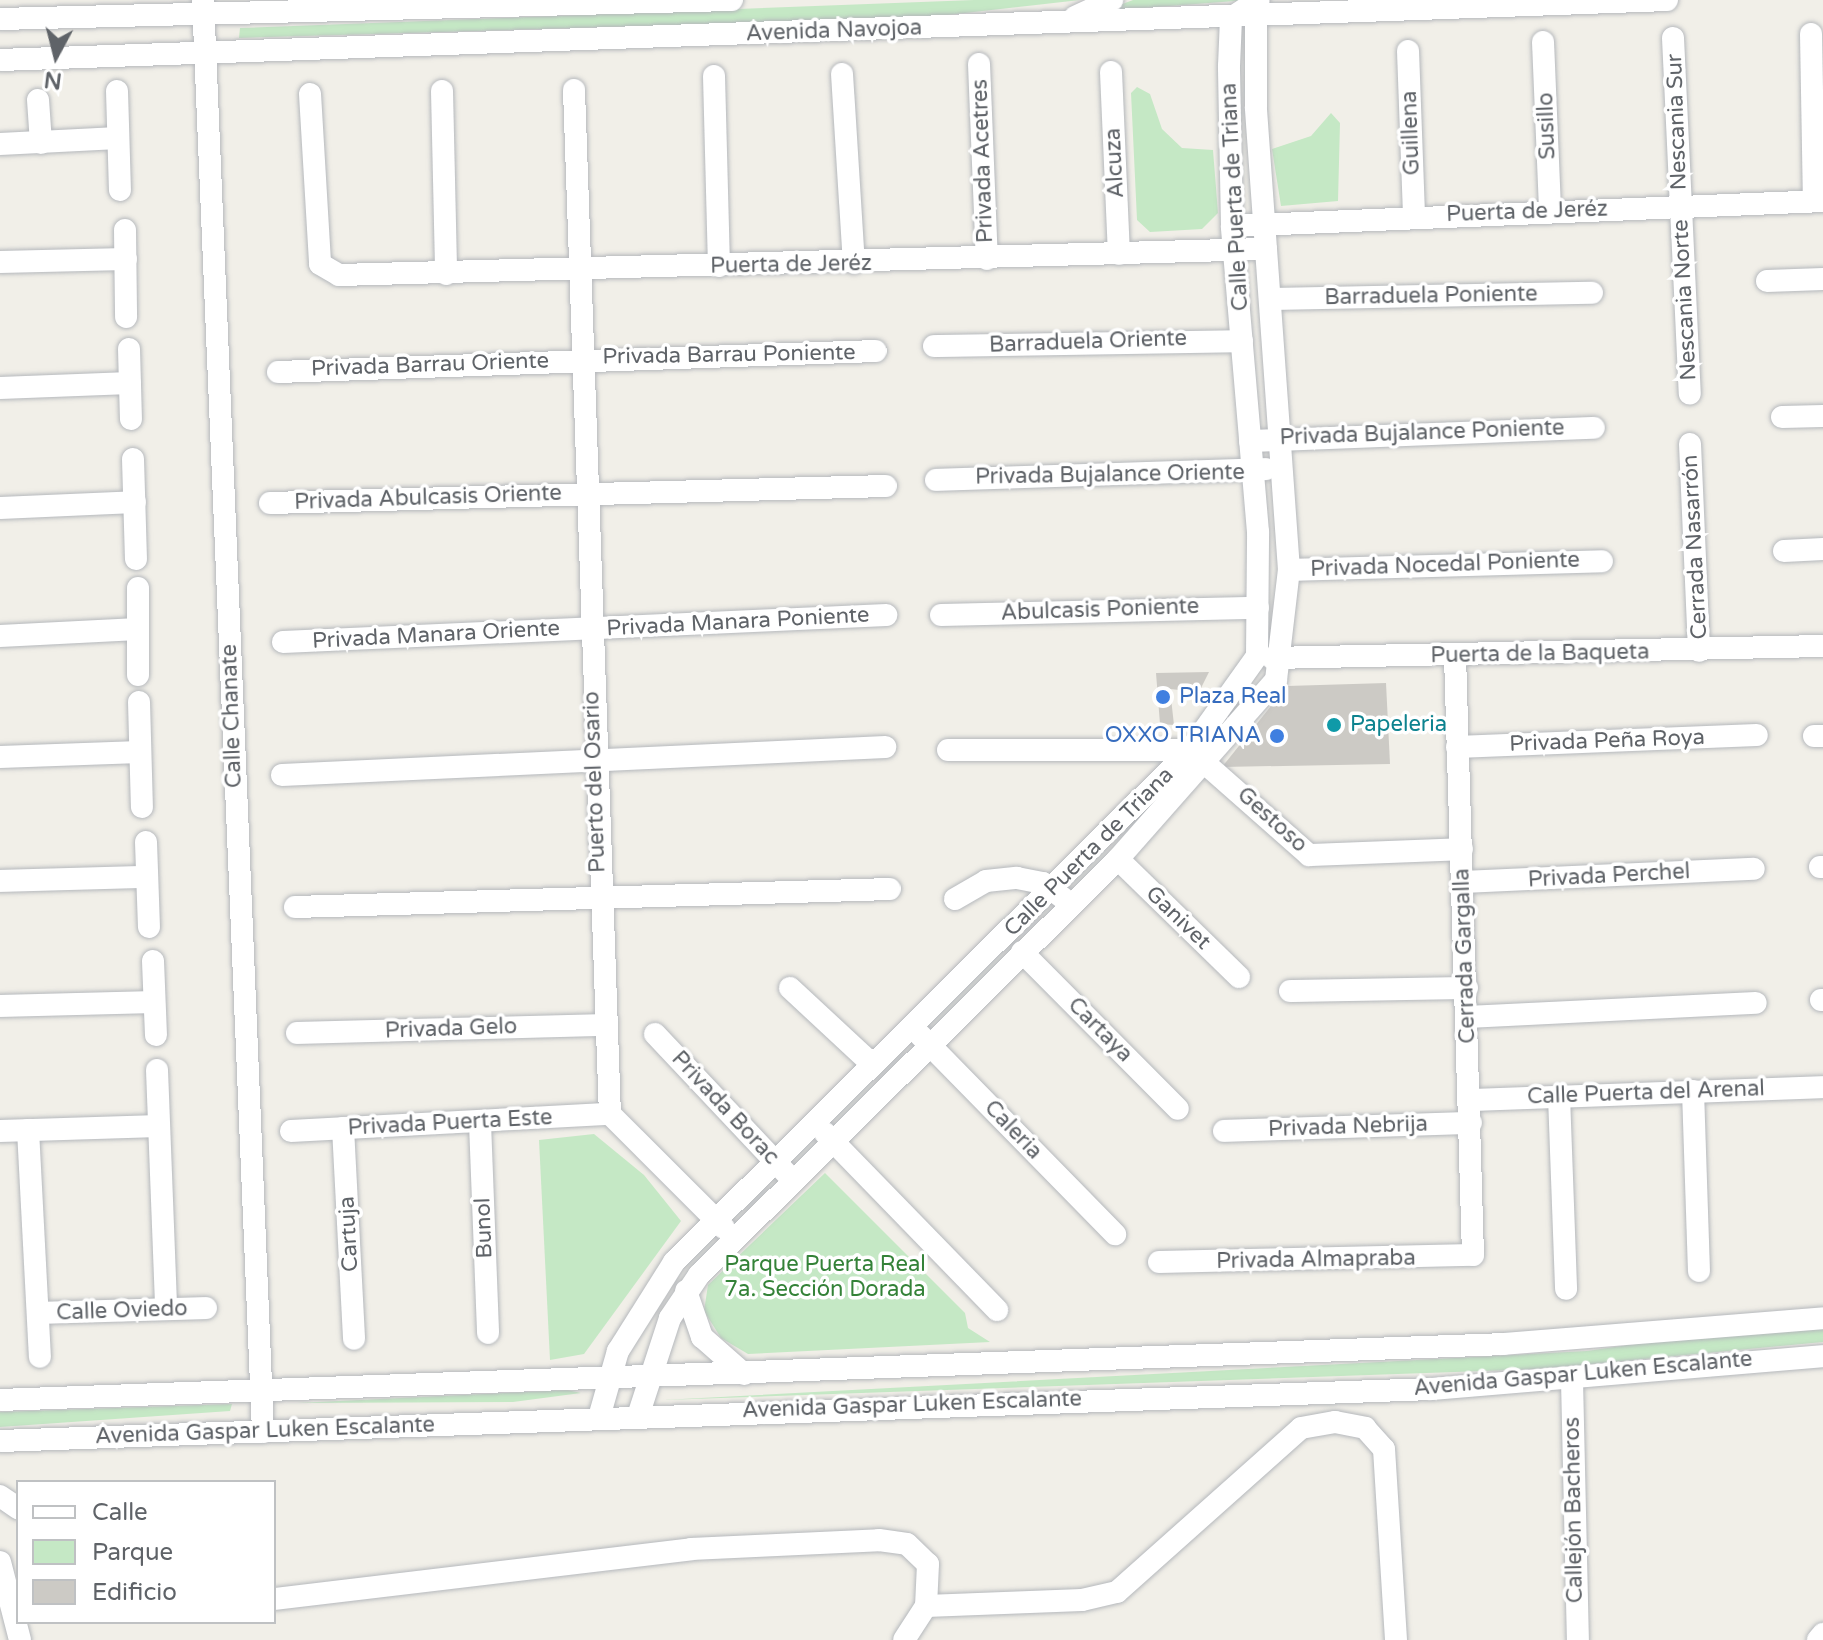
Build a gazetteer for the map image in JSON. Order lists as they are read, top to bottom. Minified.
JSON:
{"streets":{"street":["Avenida Navojoa","Nescania Sur","Susillo","Guillena","Privada Acetres","Alcuza","Calle Puerta de Triana","Puerta de Jeréz","Barraduela Poniente","Nescania Norte","Barraduela Oriente","Privada Barrau Poniente","Privada Barrau Oriente","Privada Bujalance Poniente","Privada Bujalance Oriente","Privada Abulcasis Oriente","Cerrada Nasarrón","Privada Nocedal Poniente","Abulcasis Poniente","Privada Manara Poniente","Privada Manara Oriente","Puerta de la Baqueta","Calle Chanate","Privada Peña Roya","Puerto del Osario","Gestoso","Privada Perchel","Ganivet","Cerrada Gargalla","Privada Gelo","Cartaya","Calle Puerta del Arenal","Privada Borac","Privada Puerta Este","Privada Nebrija","Caleria","Bunol","Cartuja","Privada Almapraba","Calle Oviedo","Avenida Gaspar Luken Escalante","Callejón Bacheros"]},"crossings":[["Avenida Navojoa","Calle Puerta de Triana"],["Avenida Navojoa","Calle Chanate"],["Nescania Sur","Puerta de Jeréz"],["Nescania Sur","Nescania Norte"],["Susillo","Puerta de Jeréz"],["Guillena","Puerta de Jeréz"],["Privada Acetres","Puerta de Jeréz"],["Alcuza","Puerta de Jeréz"],["Calle Puerta de Triana","Puerta de Jeréz"],["Calle Puerta de Triana","Barraduela Poniente"],["Calle Puerta de Triana","Barraduela Oriente"],["Calle Puerta de Triana","Privada Bujalance Poniente"],["Calle Puerta de Triana","Privada Bujalance Oriente"],["Calle Puerta de Triana","Privada Nocedal Poniente"],["Calle Puerta de Triana","Abulcasis Poniente"],["Calle Puerta de Triana","Puerta de la Baqueta"],["Calle Puerta de Triana","Gestoso"],["Calle Puerta de Triana","Ganivet"],["Calle Puerta de Triana","Cartaya"],["Calle Puerta de Triana","Privada Borac"],["Calle Puerta de Triana","Caleria"],["Calle Puerta de Triana","Avenida Gaspar Luken Escalante"],["Puerta de Jeréz","Nescania Norte"],["Puerta de Jeréz","Puerto del Osario"],["Privada Barrau Poniente","Privada Barrau Oriente"],["Privada Barrau Poniente","Puerto del Osario"],["Privada Barrau Oriente","Puerto del Osario"],["Privada Abulcasis Oriente","Puerto del Osario"],["Cerrada Nasarrón","Puerta de la Baqueta"],["Privada Manara Poniente","Privada Manara Oriente"],["Privada Manara Poniente","Puerto del Osario"],["Privada Manara Oriente","Puerto del Osario"],["Puerta de la Baqueta","Cerrada Gargalla"],["Calle Chanate","Avenida Gaspar Luken Escalante"],["Privada Peña Roya","Cerrada Gargalla"],["Puerto del Osario","Privada Gelo"],["Puerto del Osario","Privada Puerta Este"],["Gestoso","Cerrada Gargalla"],["Privada Perchel","Cerrada Gargalla"],["Cerrada Gargalla","Calle Puerta del Arenal"],["Cerrada Gargalla","Privada Nebrija"],["Cerrada Gargalla","Privada Almapraba"],["Calle Puerta del Arenal","Privada Nebrija"],["Privada Puerta Este","Bunol"],["Privada Puerta Este","Cartuja"],["Avenida Gaspar Luken Escalante","Callejón Bacheros"]],"parks":["Parque Puerta Real 7a. Sección Dorada"],"places":["Plaza Real","Papeleria","OXXO TRIANA"],"legend":["Calle","Parque","Edificio"],"north":"bottom"}
